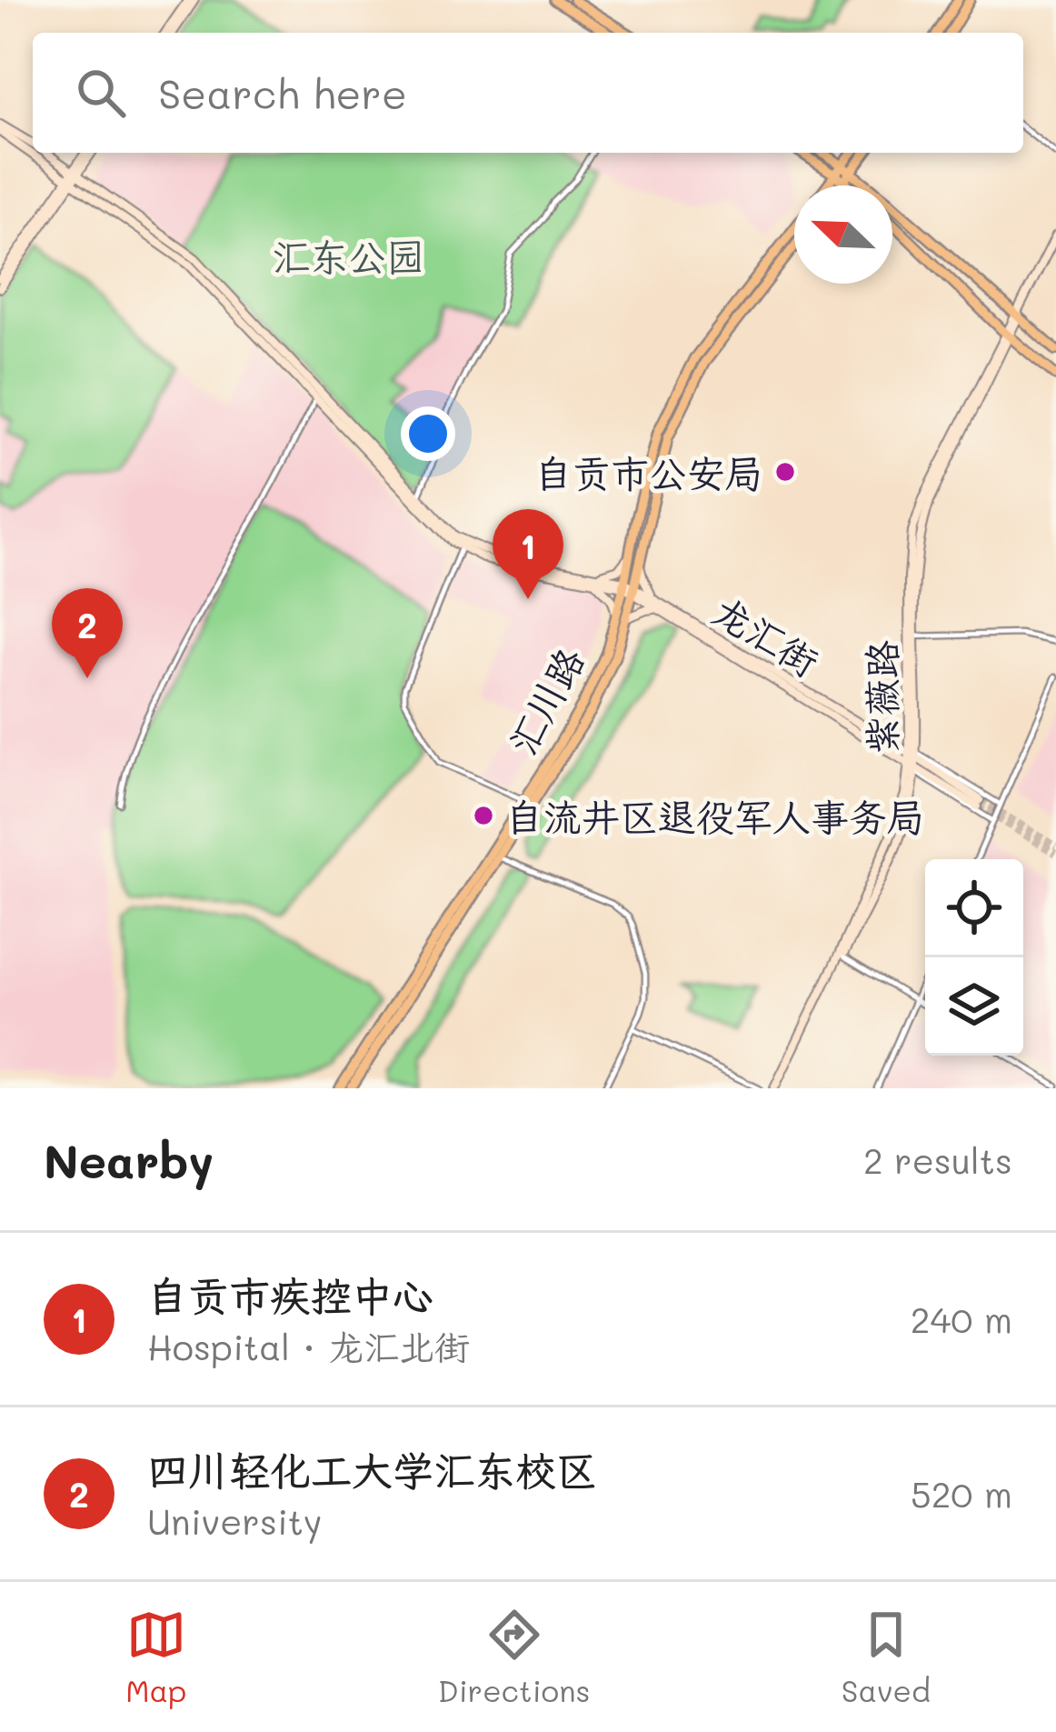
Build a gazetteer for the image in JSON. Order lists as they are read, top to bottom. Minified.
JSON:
{"streets":{"main road":["龙汇街","紫薇路","汇川路"]},"crossings":[["龙汇街","紫薇路"],["龙汇街","汇川路"]],"parks":["汇东公园"],"places":["自贡市公安局","自流井区退役军人事务局"],"north":"top left","page":{"search":"Search here","pins":["1","2"],"heading":["Nearby","2 results"],"list":[{"mark":"1","name":"自贡市疾控中心","note":"Hospital · 龙汇北街","value":"240 m"},{"mark":"2","name":"四川轻化工大学汇东校区","note":"University","value":"520 m"}],"nav":["Map","Directions","Saved"]}}
